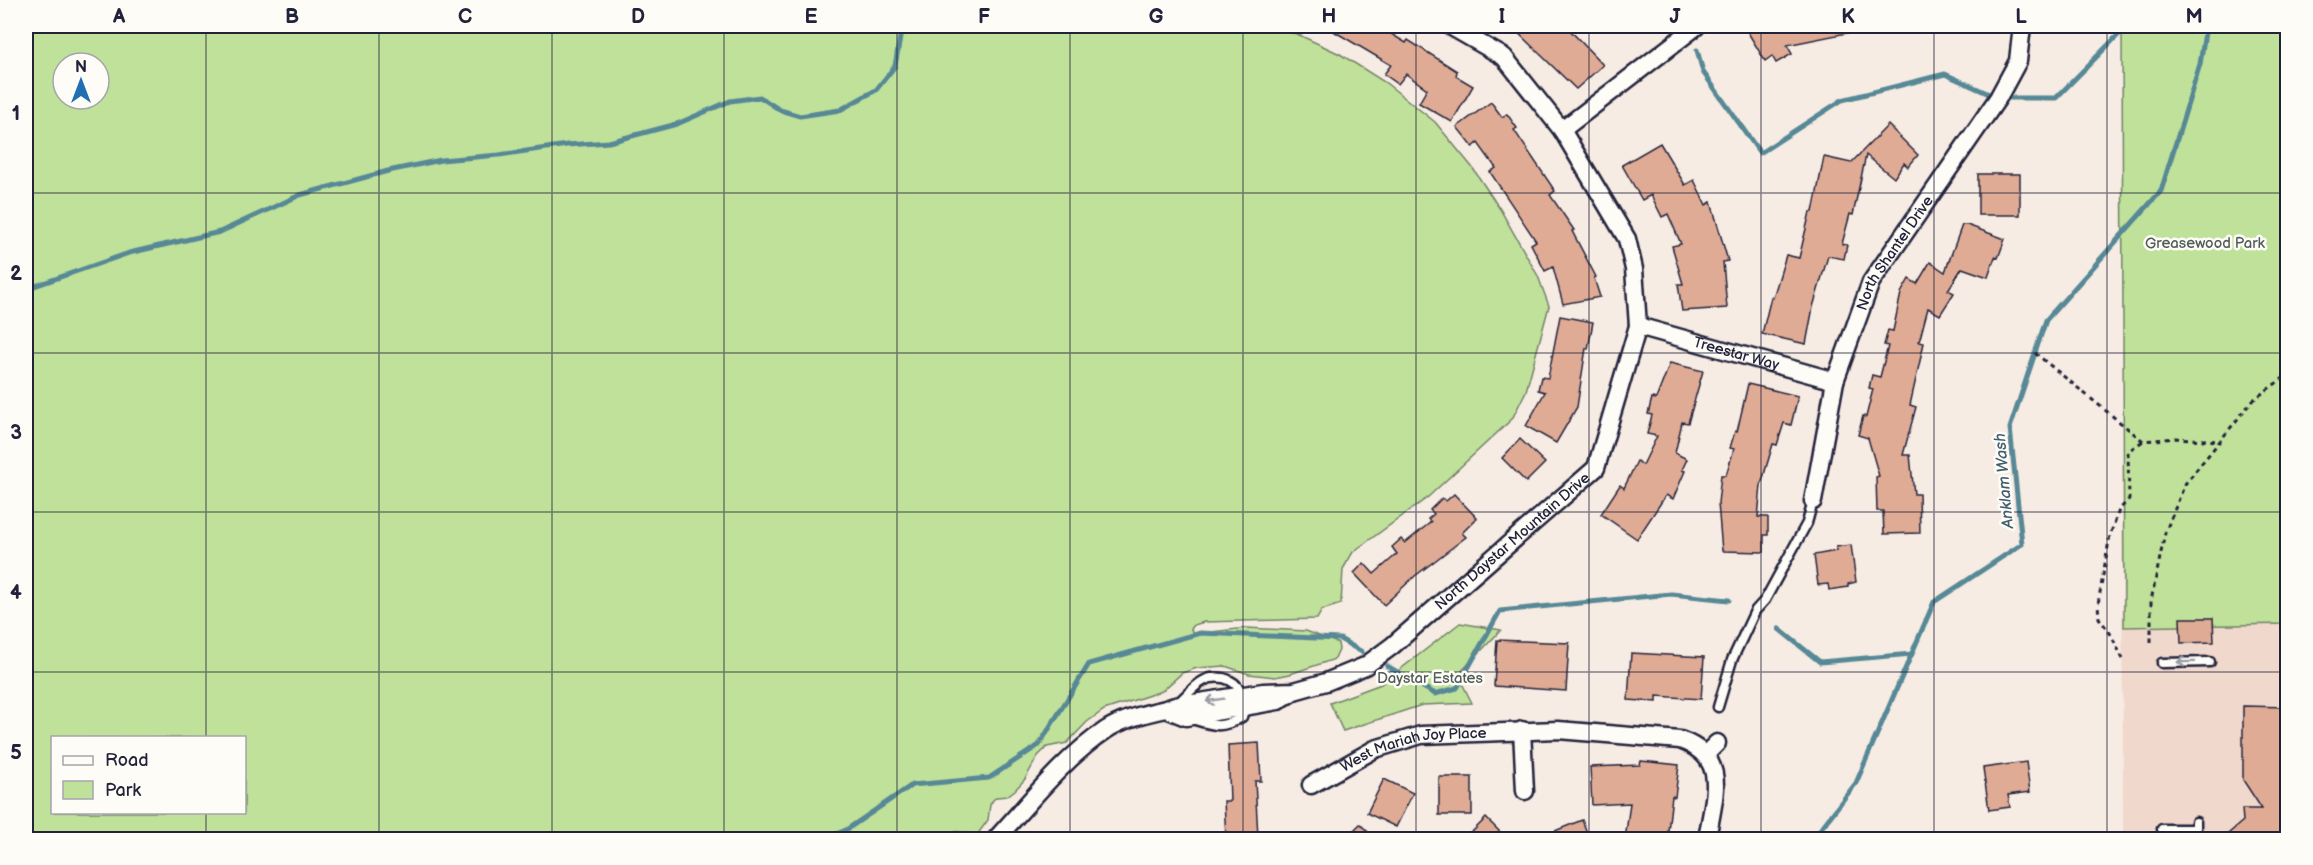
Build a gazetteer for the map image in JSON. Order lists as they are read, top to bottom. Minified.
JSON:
{"streets":{"street":["North Shantel Drive","Treestar Way","North Daystar Mountain Drive","West Mariah Joy Place"]},"crossings":[["North Shantel Drive","Treestar Way"],["Treestar Way","North Daystar Mountain Drive"]],"water":["Anklam Wash"],"parks":["Greasewood Park","Daystar Estates"],"legend":["Road","Park"],"north":"top","grid":{"columns":["A","B","C","D","E","F","G","H","I","J","K","L","M"],"rows":["1","2","3","4","5"]}}
